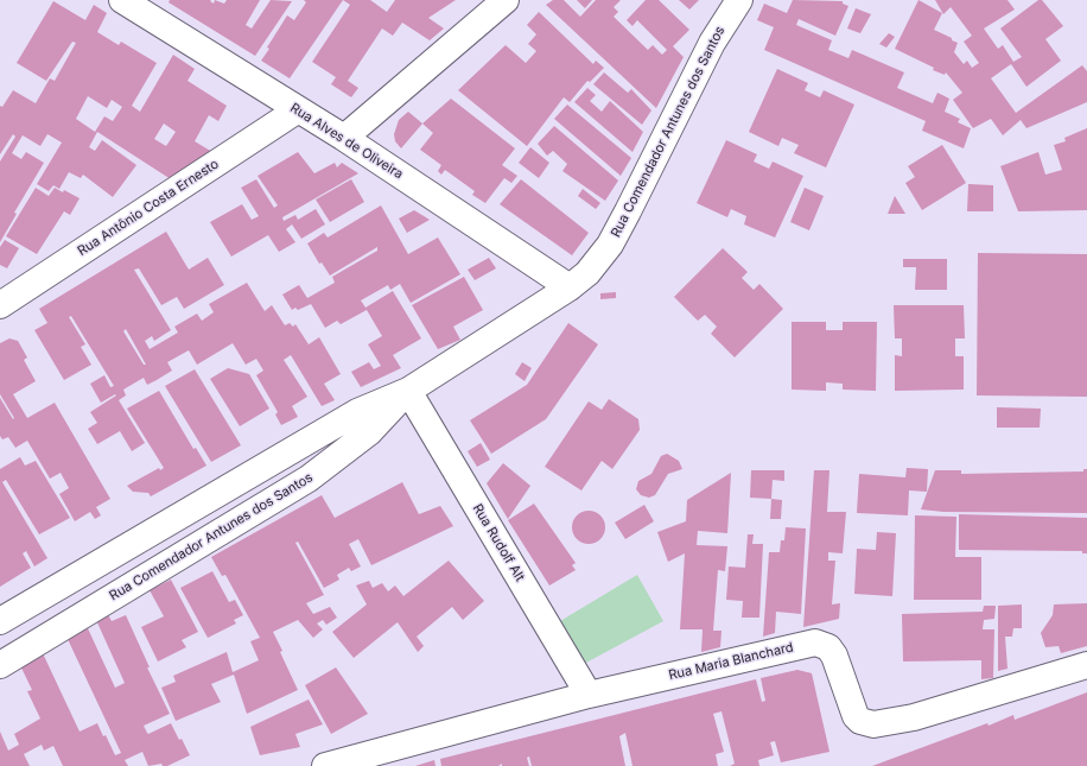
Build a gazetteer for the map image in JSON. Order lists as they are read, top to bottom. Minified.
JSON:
{"streets":{"street":["Rua Comendador Antunes dos Santos","Rua Alves de Oliveira","Rua Antônio Costa Ernesto","Rua Rudolf Alt","Rua Maria Blanchard"]},"crossings":[["Rua Comendador Antunes dos Santos","Rua Alves de Oliveira"],["Rua Comendador Antunes dos Santos","Rua Rudolf Alt"],["Rua Alves de Oliveira","Rua Antônio Costa Ernesto"],["Rua Rudolf Alt","Rua Maria Blanchard"]]}
